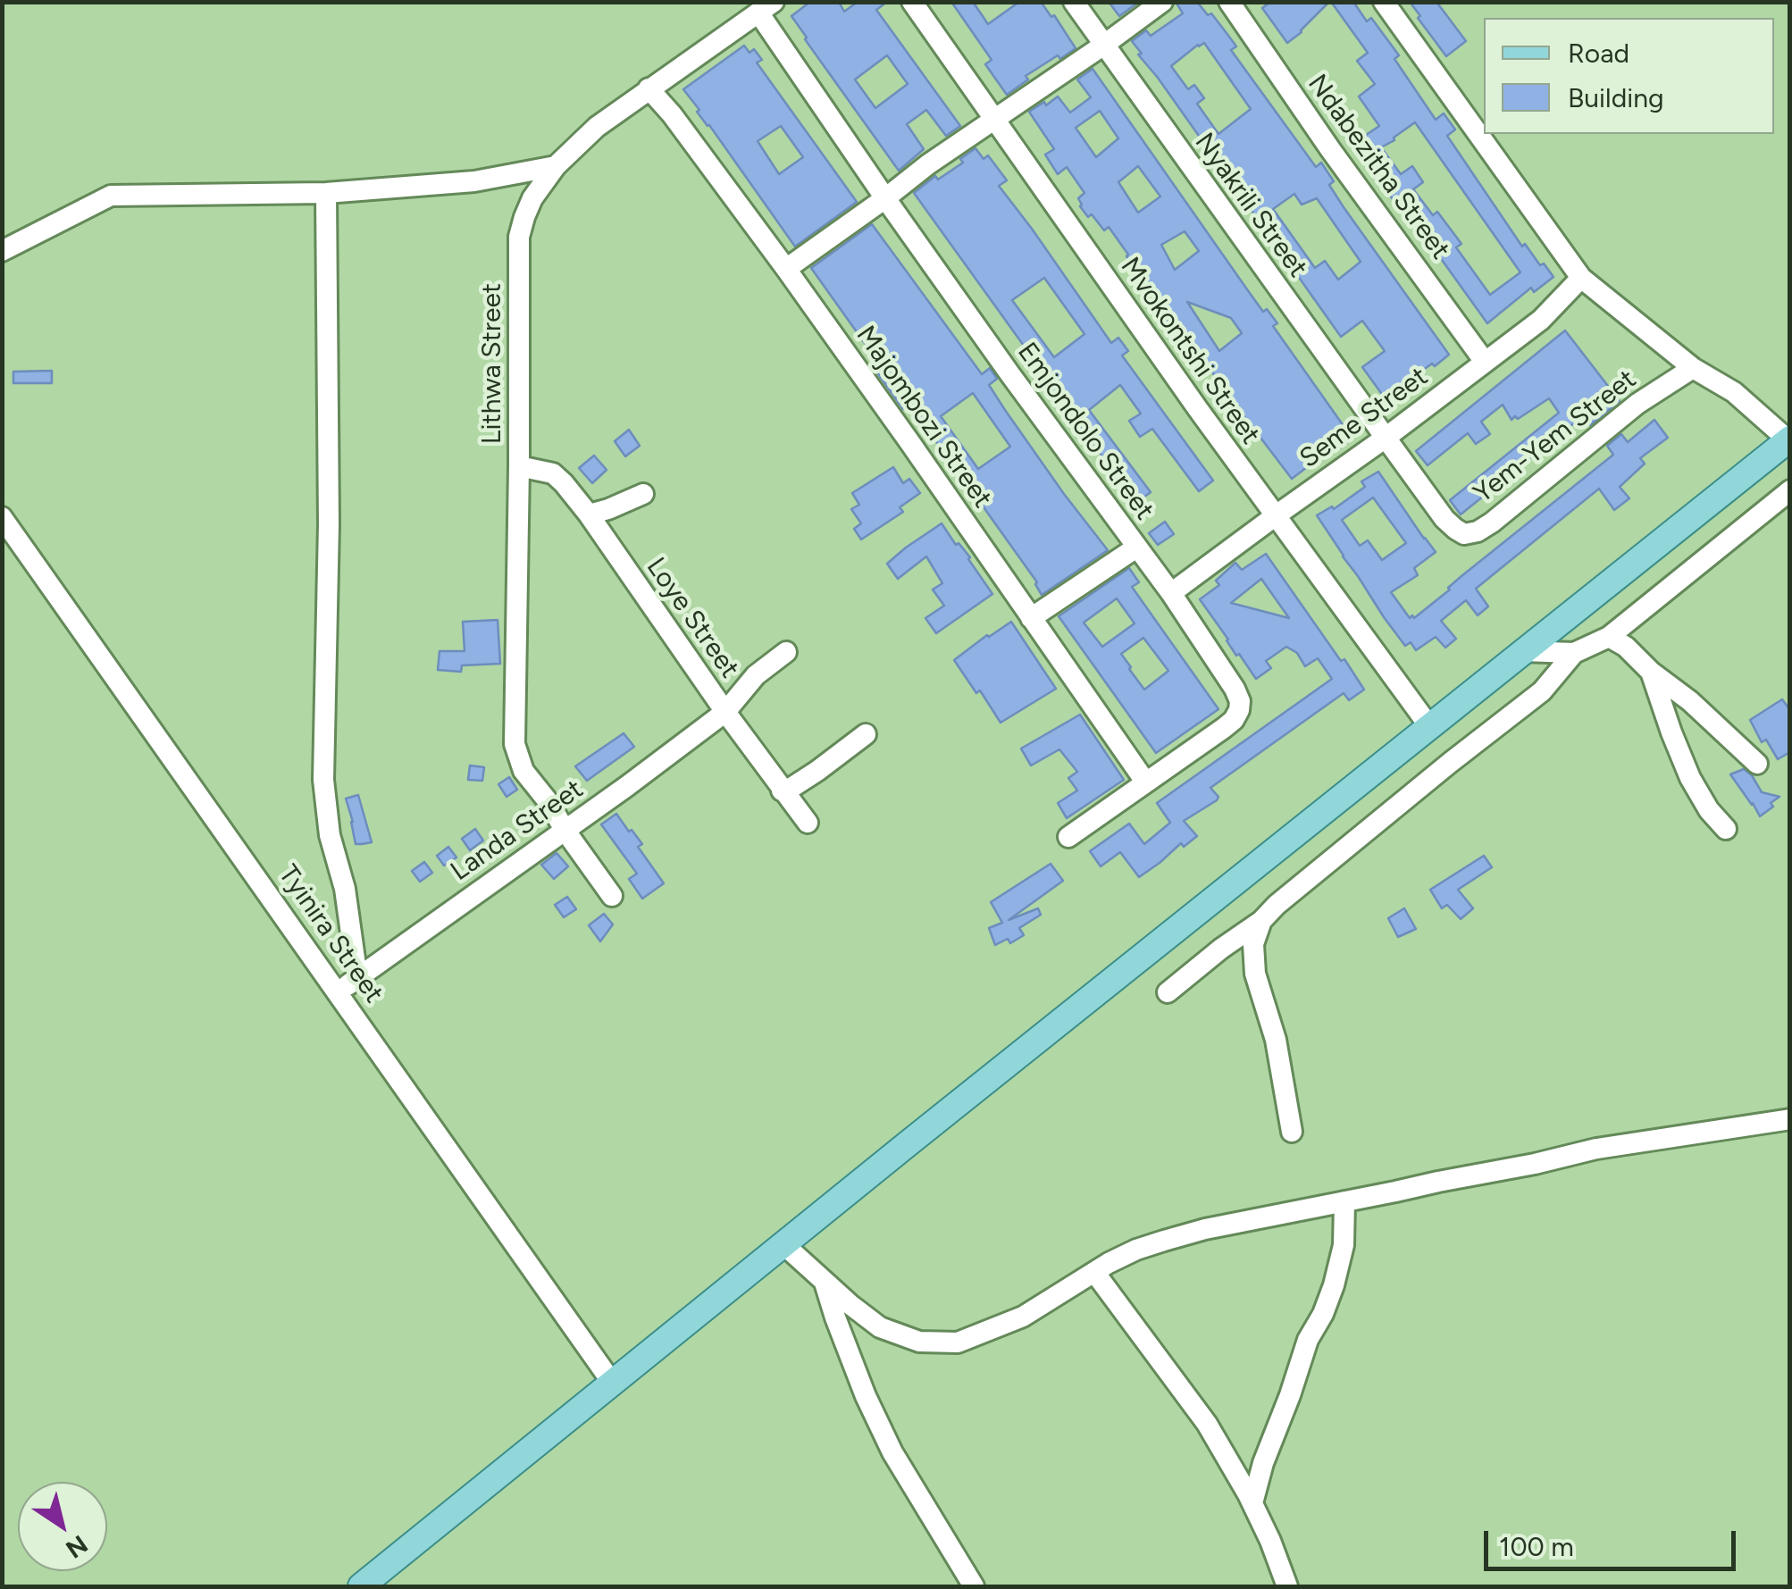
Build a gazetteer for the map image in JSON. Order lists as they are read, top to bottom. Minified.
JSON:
{"streets":{"street":["Ndabezitha Street","Nyakrili Street","Mvokontshi Street","Lithwa Street","Majombozi Street","Seme Street","Emjondolo Street","Yem-Yem Street","Loye Street","Landa Street","Tyinira Street"]},"crossings":[["Ndabezitha Street","Seme Street"],["Nyakrili Street","Seme Street"],["Nyakrili Street","Yem-Yem Street"],["Mvokontshi Street","Seme Street"],["Lithwa Street","Majombozi Street"],["Lithwa Street","Emjondolo Street"],["Lithwa Street","Loye Street"],["Lithwa Street","Landa Street"],["Majombozi Street","Emjondolo Street"],["Seme Street","Emjondolo Street"],["Seme Street","Yem-Yem Street"],["Loye Street","Landa Street"],["Landa Street","Tyinira Street"]],"legend":["Road","Building"],"scale_bar":"100 m","north":"bottom right"}
